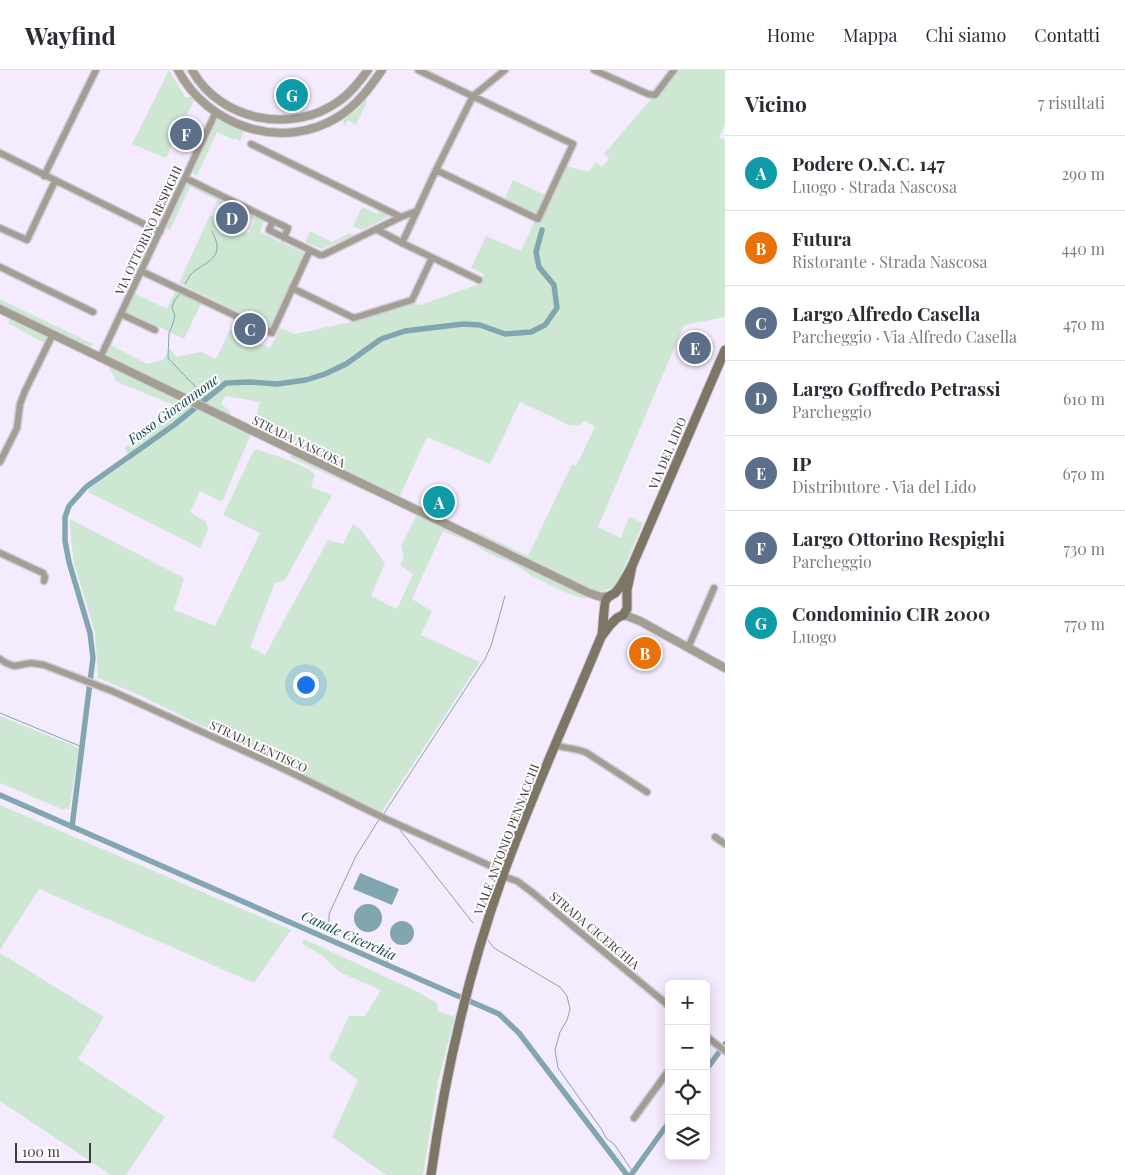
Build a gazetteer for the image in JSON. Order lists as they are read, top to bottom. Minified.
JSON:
{"streets":{"main road":["VIA DEL LIDO","VIALE ANTONIO PENNACCHI"],"street":["VIA OTTORINO RESPIGHI","STRADA NASCOSA","STRADA LENTISCO","STRADA CICERCHIA"]},"crossings":[["VIA OTTORINO RESPIGHI","STRADA NASCOSA"],["STRADA NASCOSA","VIA DEL LIDO"],["STRADA NASCOSA","VIALE ANTONIO PENNACCHI"],["VIA DEL LIDO","VIALE ANTONIO PENNACCHI"],["STRADA LENTISCO","VIALE ANTONIO PENNACCHI"],["STRADA LENTISCO","STRADA CICERCHIA"],["VIALE ANTONIO PENNACCHI","STRADA CICERCHIA"]],"water":["Fosso Giovannone","Canale Cicerchia"],"scale_bar":"100 m","page":{"header":"Wayfind","nav":["Home","Mappa","Chi siamo","Contatti"],"heading":["Vicino","7 risultati"],"pins":["G","F","D","C","E","A","B"],"list":[{"mark":"A","name":"Podere O.N.C. 147","note":"Luogo · Strada Nascosa","value":"290 m"},{"mark":"B","name":"Futura","note":"Ristorante · Strada Nascosa","value":"440 m"},{"mark":"C","name":"Largo Alfredo Casella","note":"Parcheggio · Via Alfredo Casella","value":"470 m"},{"mark":"D","name":"Largo Goffredo Petrassi","note":"Parcheggio","value":"610 m"},{"mark":"E","name":"IP","note":"Distributore · Via del Lido","value":"670 m"},{"mark":"F","name":"Largo Ottorino Respighi","note":"Parcheggio","value":"730 m"},{"mark":"G","name":"Condominio CIR 2000","note":"Luogo","value":"770 m"}],"map_buttons":["+","−"],"scale":"100 m"}}
